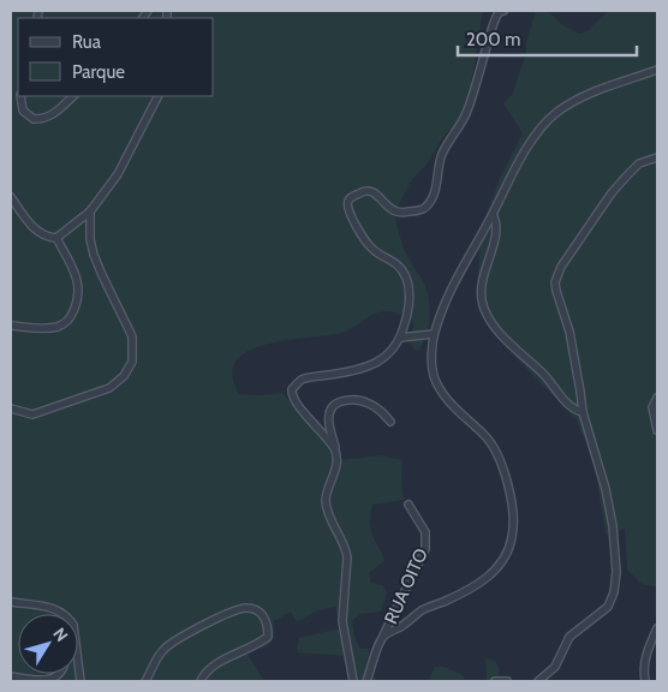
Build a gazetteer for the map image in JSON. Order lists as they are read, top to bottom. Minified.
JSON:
{"streets":{"street":["RUA OITO"]},"legend":["Rua","Parque"],"scale_bar":"200 m","north":"top right"}
